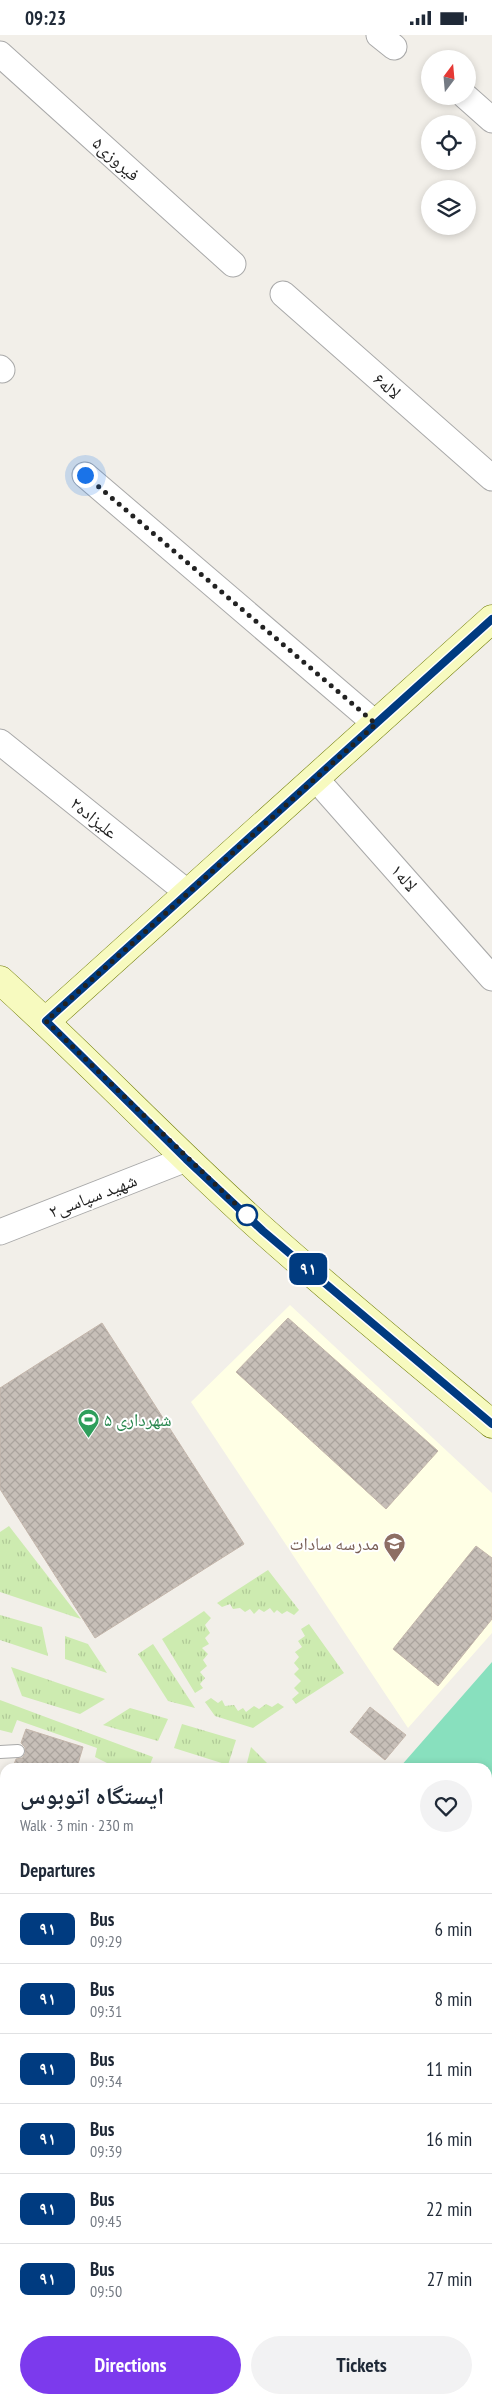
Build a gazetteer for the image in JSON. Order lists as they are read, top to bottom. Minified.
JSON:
{"streets":{"street":["فیروزی۵","۶لاله","علیزاده۲","۱لاله","شهید سپاسی۲"]},"places":{"sports":["شهرداری ۵"],"school or university":["مدرسه سادات"]},"lines":["bus line ۹۱"],"north":"top","page":{"status":"09:23","on_map":"۹۱","heading":[["ایستگاه اتوبوس","Walk · 3 min · 230 m"],"Departures"],"list":[{"mark":"۹۱","name":"Bus","note":"09:29","value":"6 min"},{"mark":"۹۱","name":"Bus","note":"09:31","value":"8 min"},{"mark":"۹۱","name":"Bus","note":"09:34","value":"11 min"},{"mark":"۹۱","name":"Bus","note":"09:39","value":"16 min"},{"mark":"۹۱","name":"Bus","note":"09:45","value":"22 min"},{"mark":"۹۱","name":"Bus","note":"09:50","value":"27 min"}],"buttons":["Directions","Tickets"]}}
